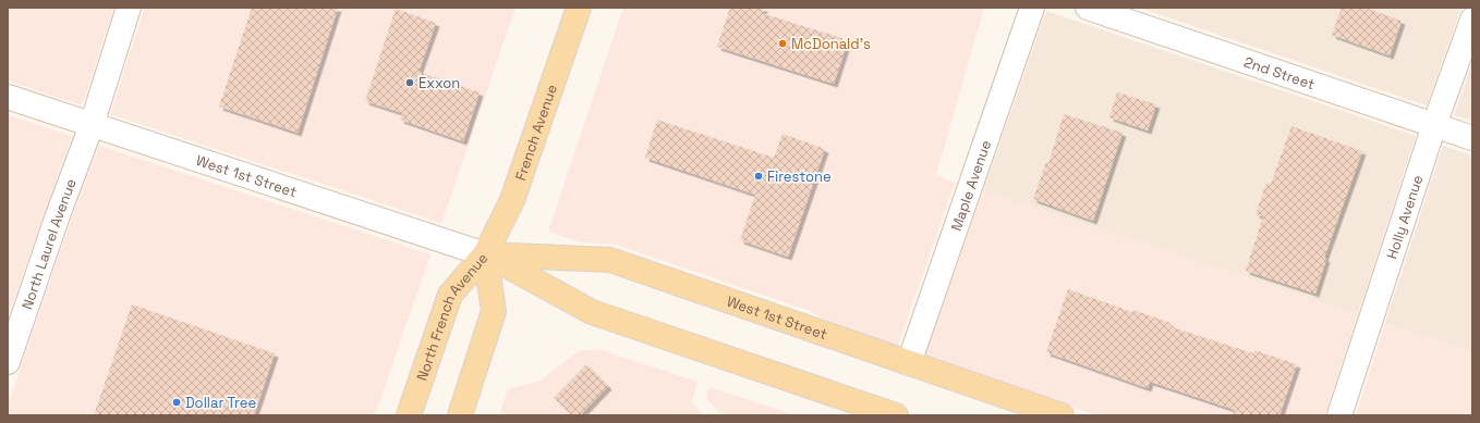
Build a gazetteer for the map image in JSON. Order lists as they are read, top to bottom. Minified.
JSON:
{"streets":{"main road":["French Avenue","West 1st Street","North French Avenue"],"street":["2nd Street","Maple Avenue","Holly Avenue","North Laurel Avenue"]},"crossings":[["2nd Street","Holly Avenue"],["French Avenue","West 1st Street"],["French Avenue","North French Avenue"],["West 1st Street","Maple Avenue"],["West 1st Street","North Laurel Avenue"],["West 1st Street","North French Avenue"]],"places":["McDonald's","Exxon","Firestone","Dollar Tree"]}
